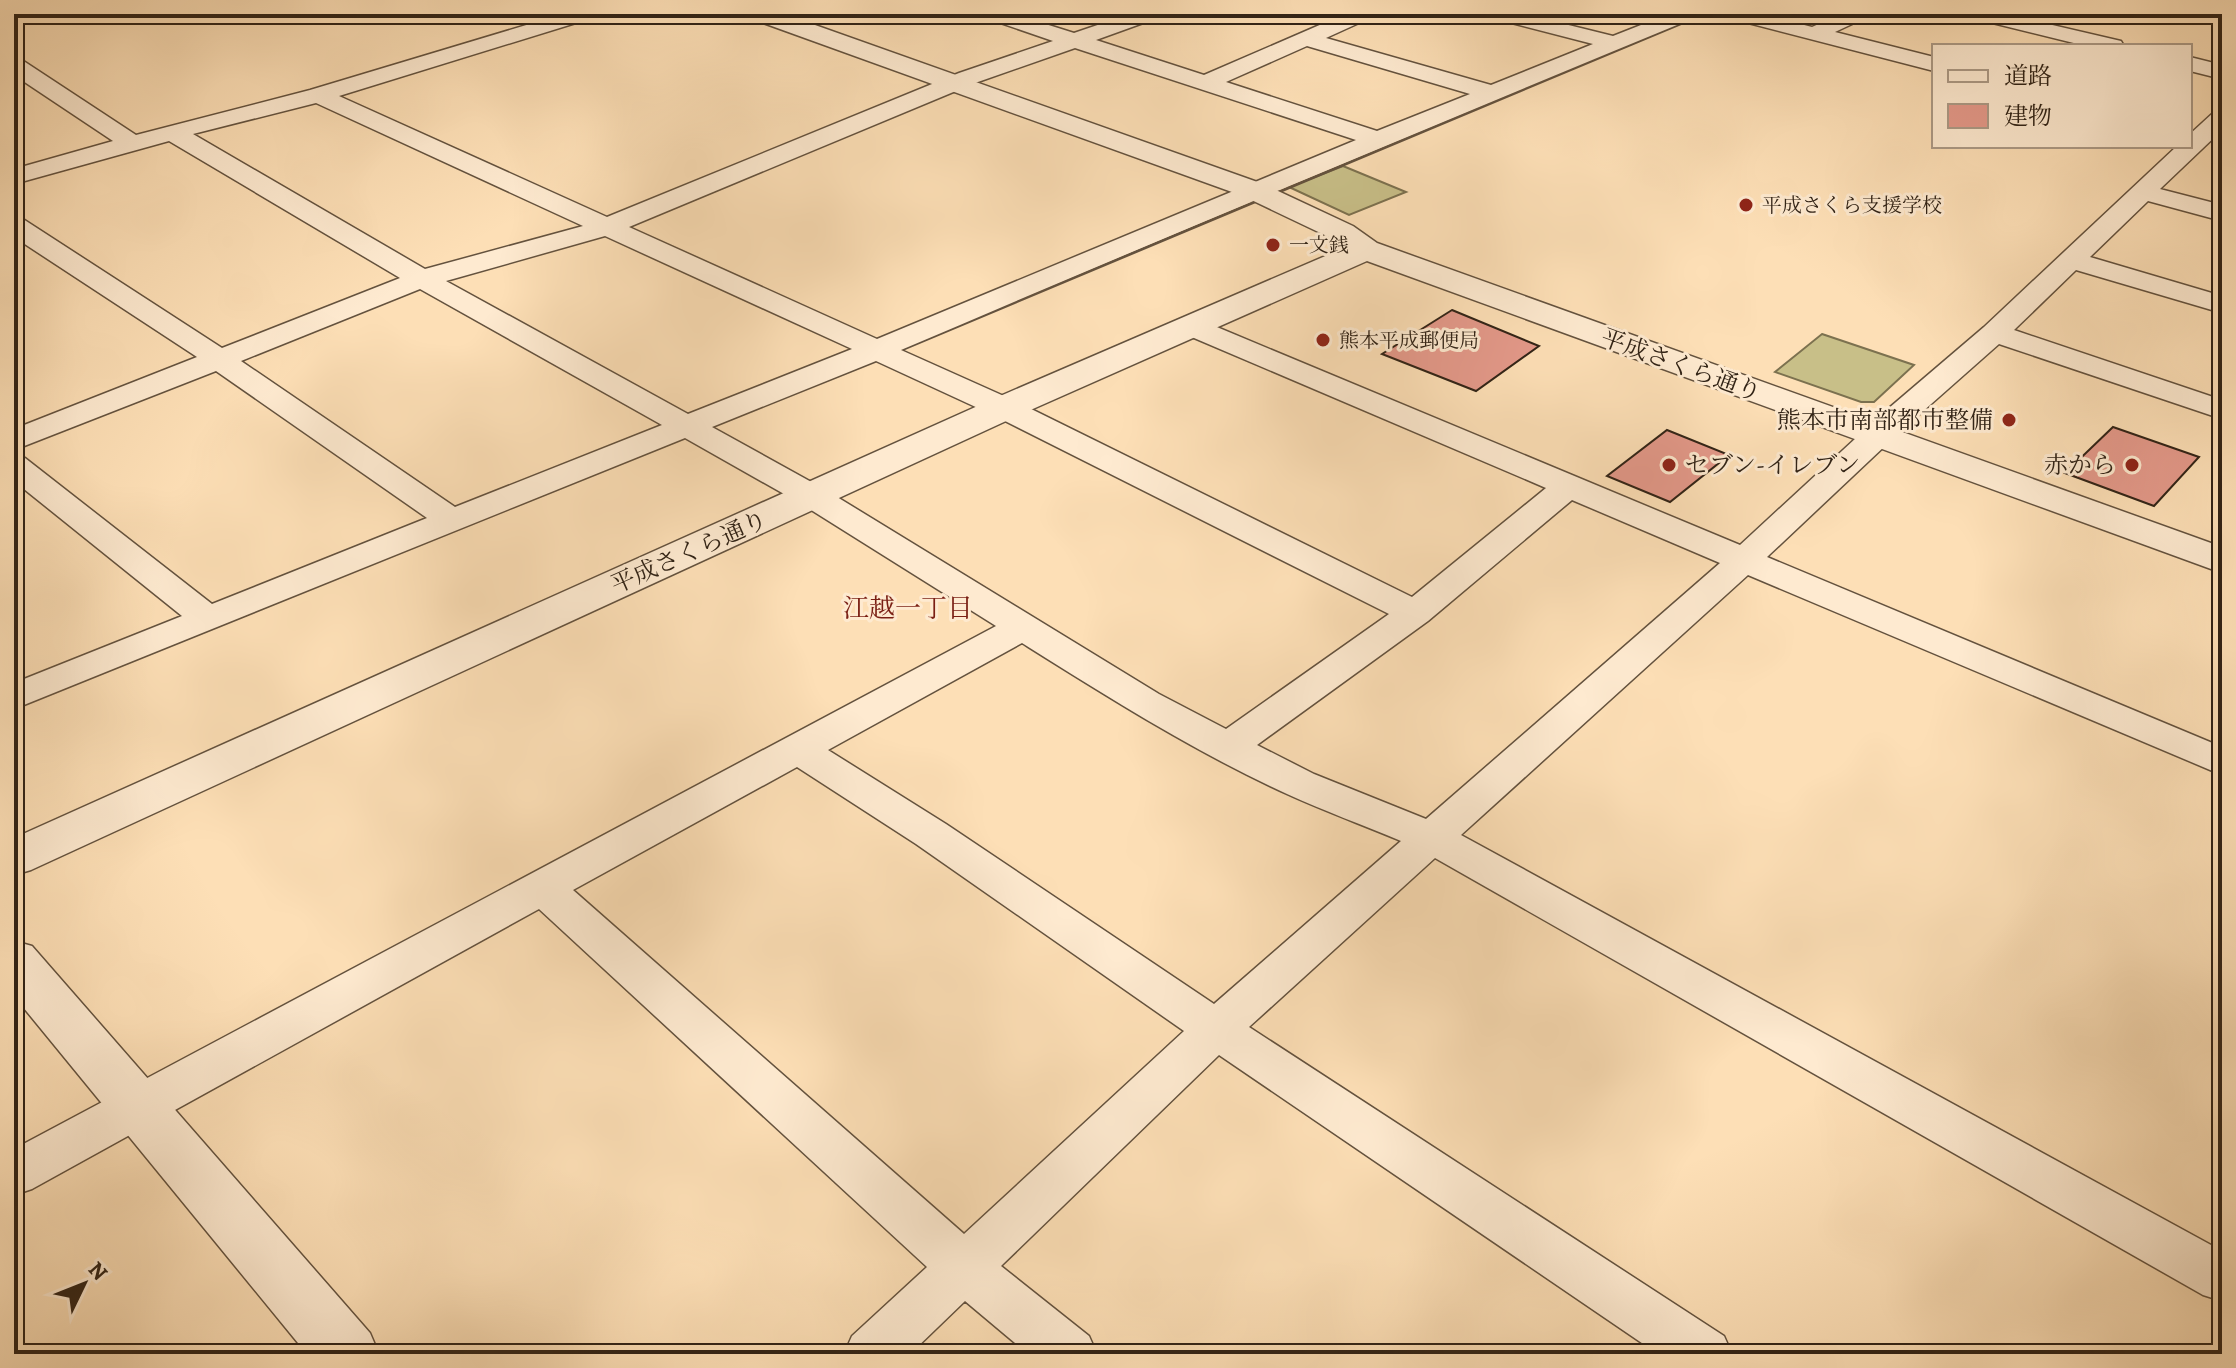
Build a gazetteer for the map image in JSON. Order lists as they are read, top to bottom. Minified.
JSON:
{"streets":{"street":["平成さくら通り"]},"districts":["江越一丁目"],"places":["平成さくら支援学校","一文銭","熊本平成郵便局","熊本市南部都市整備","セブン-イレブン","赤から"],"legend":["道路","建物"],"north":"top right"}
